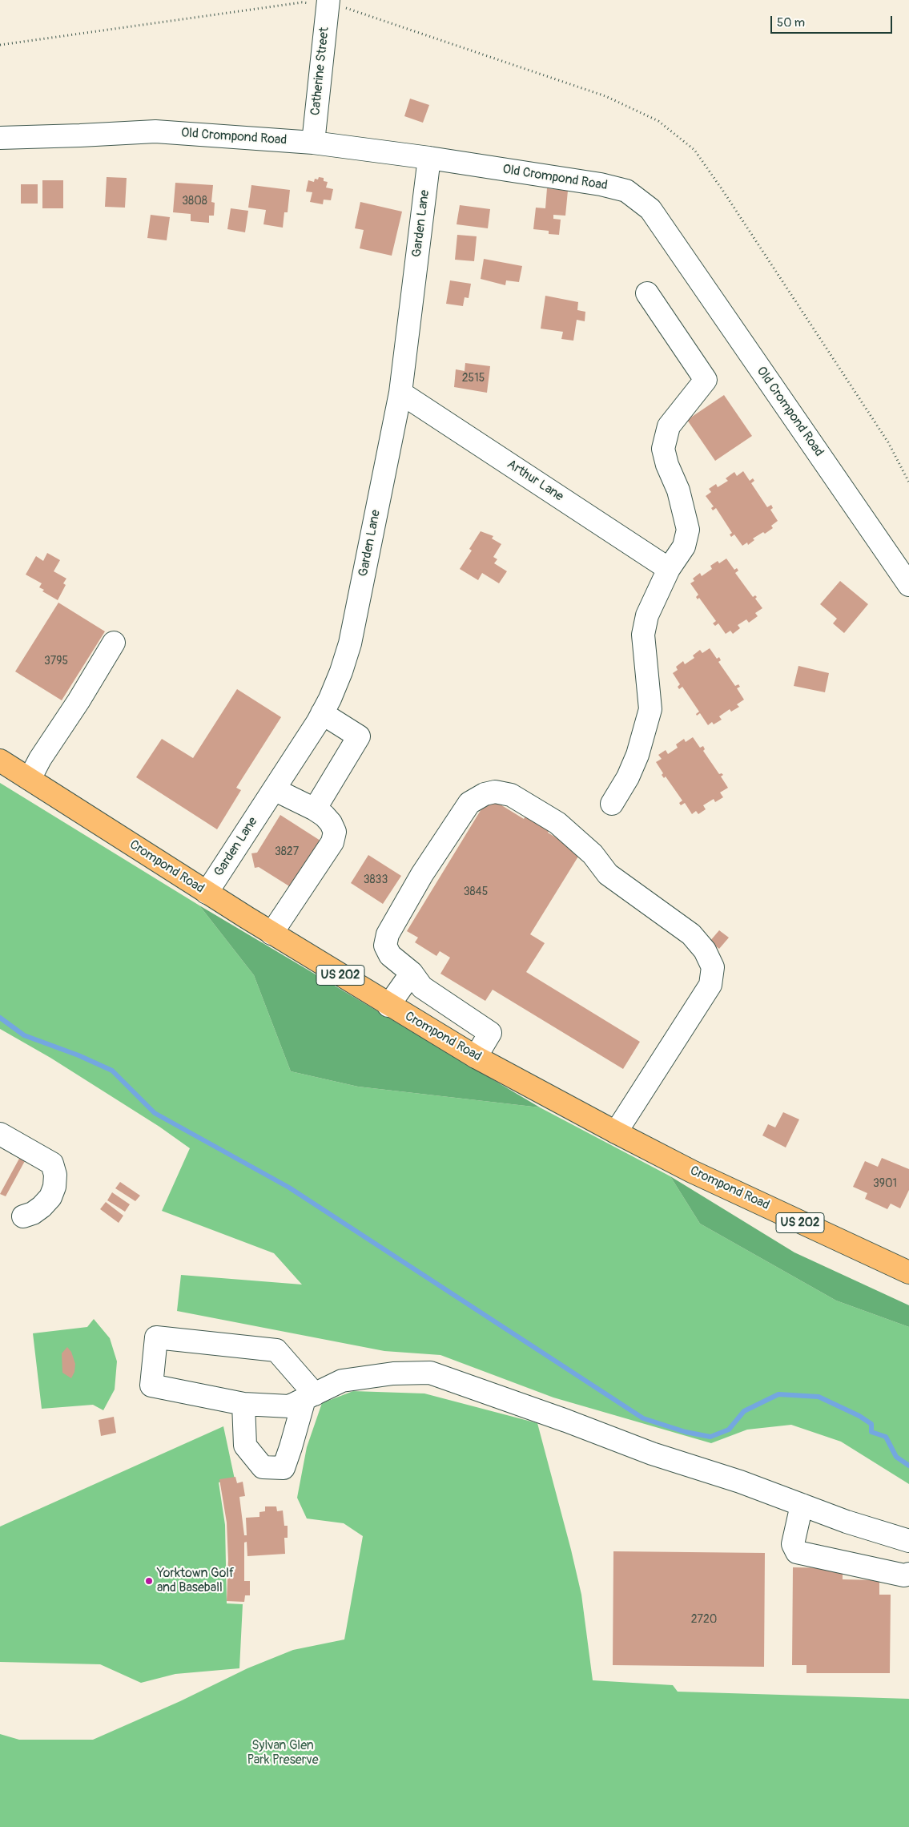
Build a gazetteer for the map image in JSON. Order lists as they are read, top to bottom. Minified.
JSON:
{"streets":{"highway":["Crompond Road","US 202"],"street":["Catherine Street","Old Crompond Road","Garden Lane","Arthur Lane"]},"crossings":[["Catherine Street","Old Crompond Road"],["Old Crompond Road","Garden Lane"],["Garden Lane","Arthur Lane"],["Garden Lane","Crompond Road"]],"parks":["Sylvan Glen Park Preserve"],"places":["Yorktown Golf and Baseball"],"house_numbers":["3808","2515","3795","3827","3833","3845","3901","2720"],"scale_bar":"50 m"}
